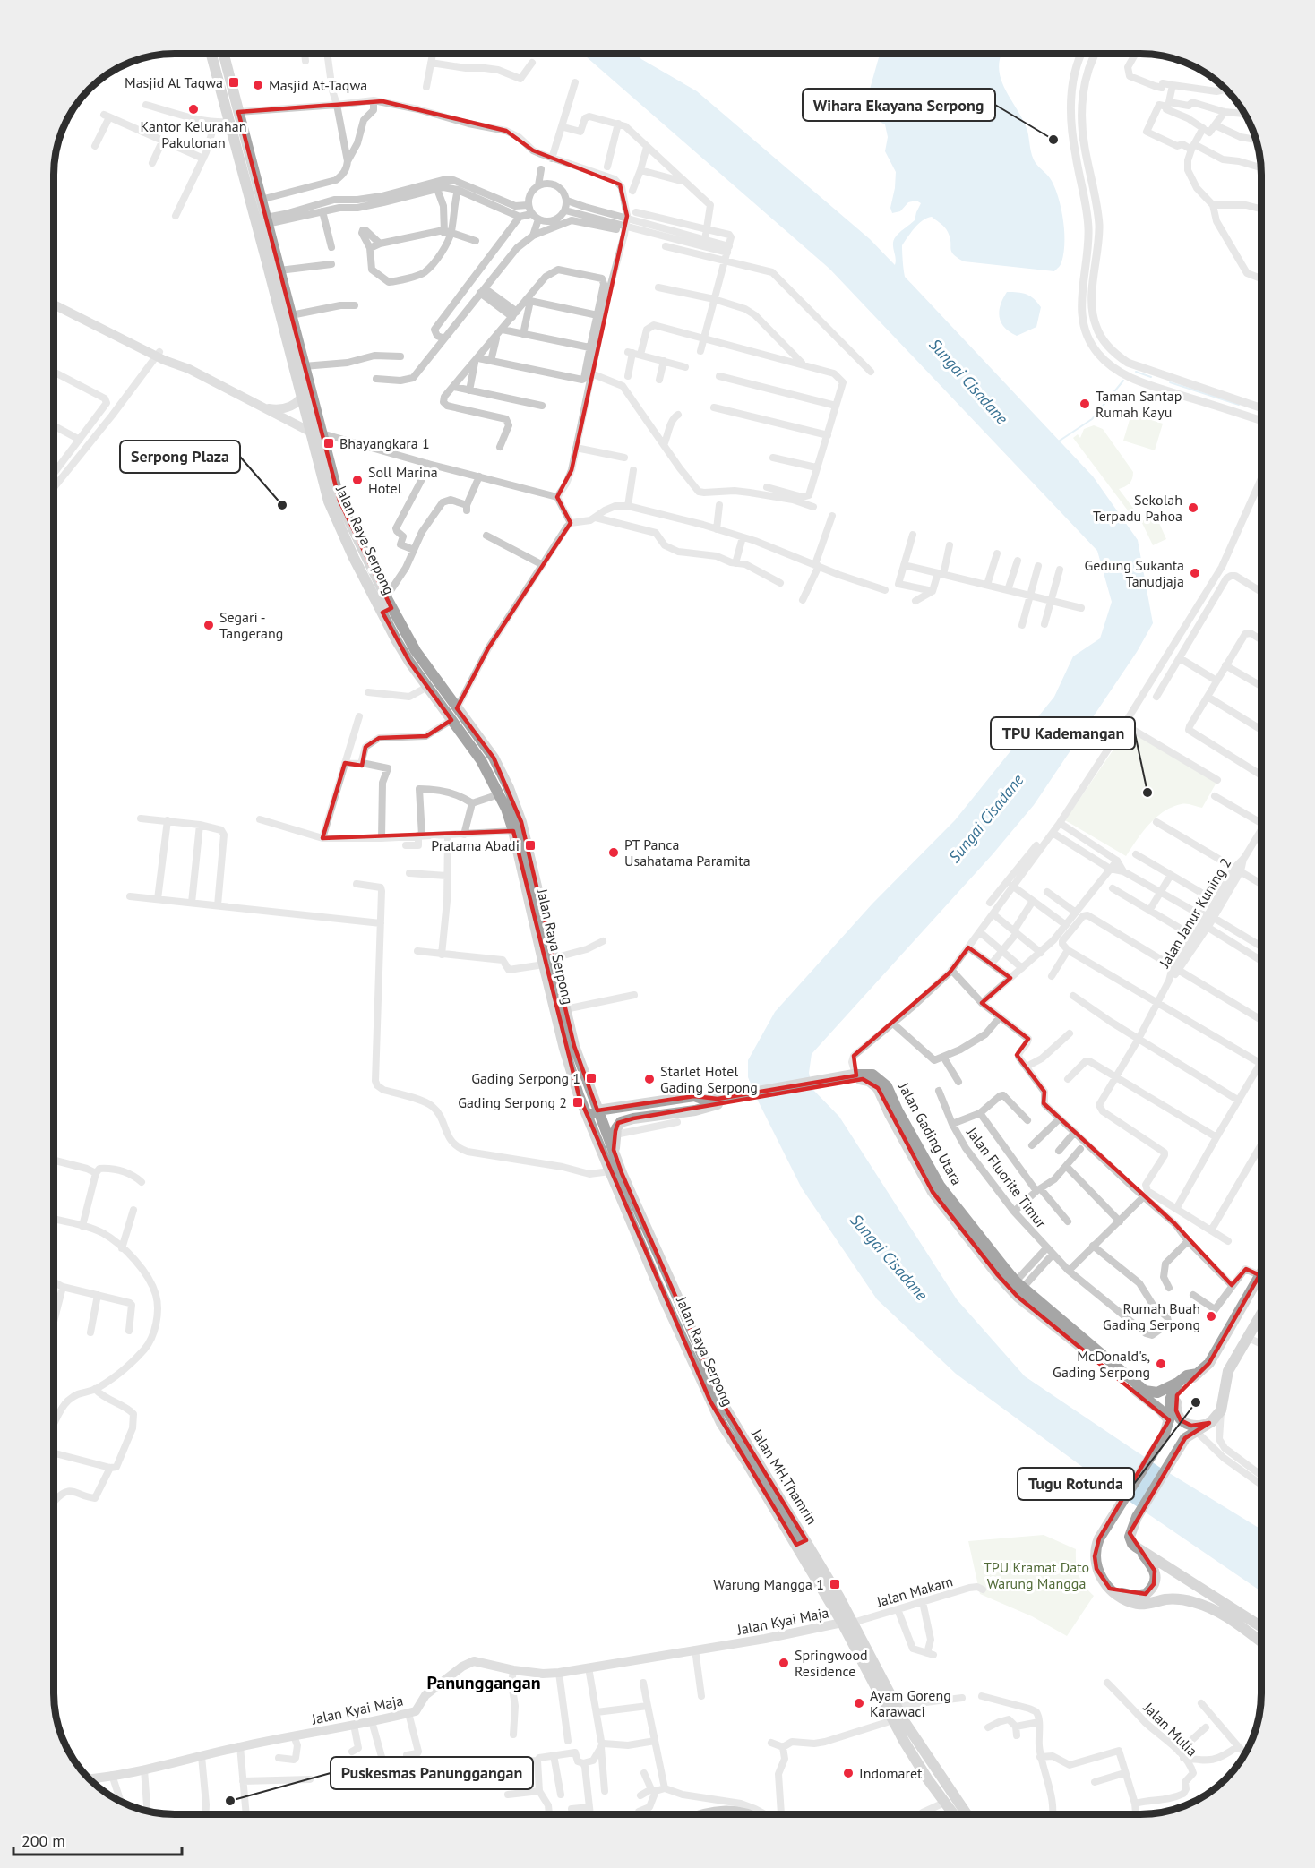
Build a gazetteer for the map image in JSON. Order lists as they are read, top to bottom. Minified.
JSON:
{"streets":{"main road":["Jalan Raya Serpong","Jalan Gading Utara","Jalan MH.Thamrin","Jalan Kyai Maja"],"street":["Jalan Janur Kuning 2","Jalan Fluorite Timur","Jalan Makam","Jalan Mulia"]},"crossings":[["Jalan Raya Serpong","Jalan Gading Utara"],["Jalan Raya Serpong","Jalan MH.Thamrin"],["Jalan MH.Thamrin","Jalan Makam"],["Jalan MH.Thamrin","Jalan Kyai Maja"],["Jalan Makam","Jalan Kyai Maja"]],"districts":["Panunggangan"],"water":["Sungai Cisadane"],"parks":["TPU Kramat Dato Warung Mangga"],"places":{"transit":["Masjid At Taqwa","Bhayangkara 1","Pratama Abadi","Gading Serpong 1","Gading Serpong 2","Warung Mangga 1"],"other":["Masjid At-Taqwa","Kantor Kelurahan Pakulonan","Wihara Ekayana Serpong","Taman Santap Rumah Kayu","Soll Marina Hotel","Serpong Plaza","Sekolah Terpadu Pahoa","Gedung Sukanta Tanudjaja","Segari - Tangerang","TPU Kademangan","PT Panca Usahatama Paramita","Starlet Hotel Gading Serpong","Rumah Buah Gading Serpong","McDonald's, Gading Serpong","Tugu Rotunda","Springwood Residence","Ayam Goreng Karawaci","Indomaret","Puskesmas Panunggangan"]},"scale_bar":"200 m"}
